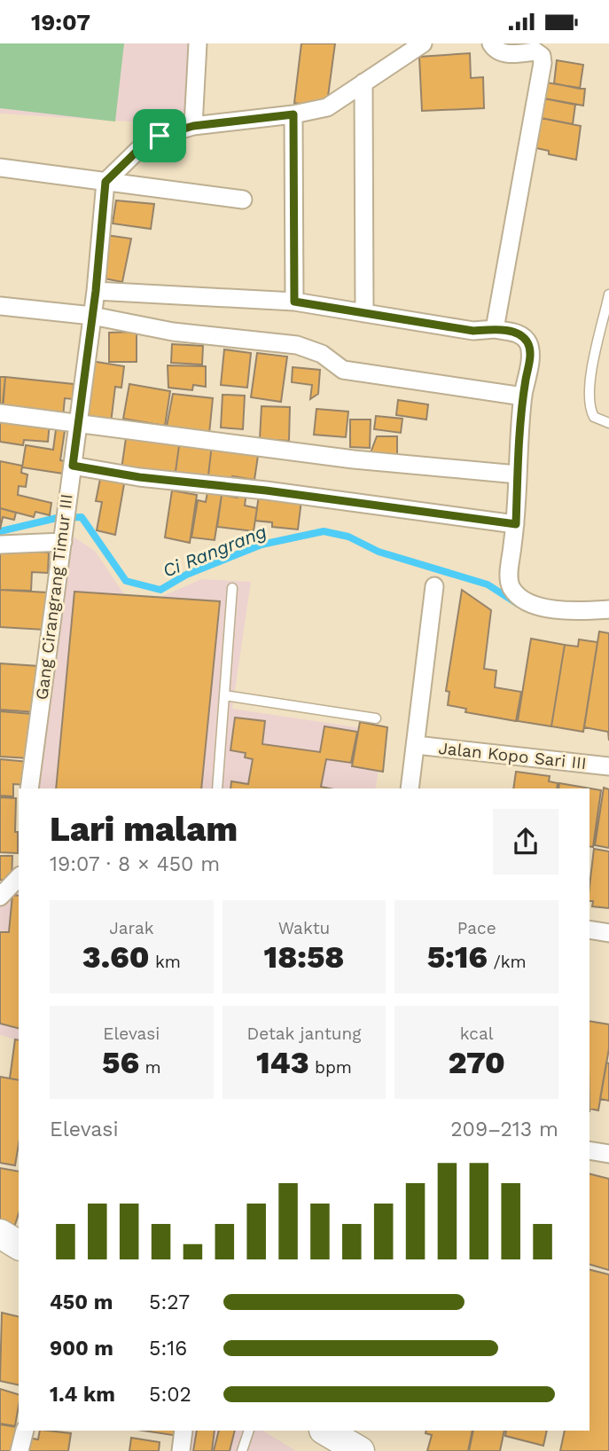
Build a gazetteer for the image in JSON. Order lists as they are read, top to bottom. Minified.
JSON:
{"streets":{"street":["Gang Cirangrang Timur III","Jalan Kopo Sari III"]},"water":["Ci Rangrang"],"page":{"status":"19:07","heading":["Lari malam","19:07 · 8 × 450 m"],"stats":[["Jarak","3.60 km"],["Waktu","18:58"],["Pace","5:16 /km"],["Elevasi","56 m"],["Detak jantung","143 bpm"],["kcal","270"]],"chart":["Elevasi","209–213 m"],"list":[{"name":"450 m","note":"5:27"},{"name":"900 m","note":"5:16"},{"name":"1.4 km","note":"5:02"}]}}
